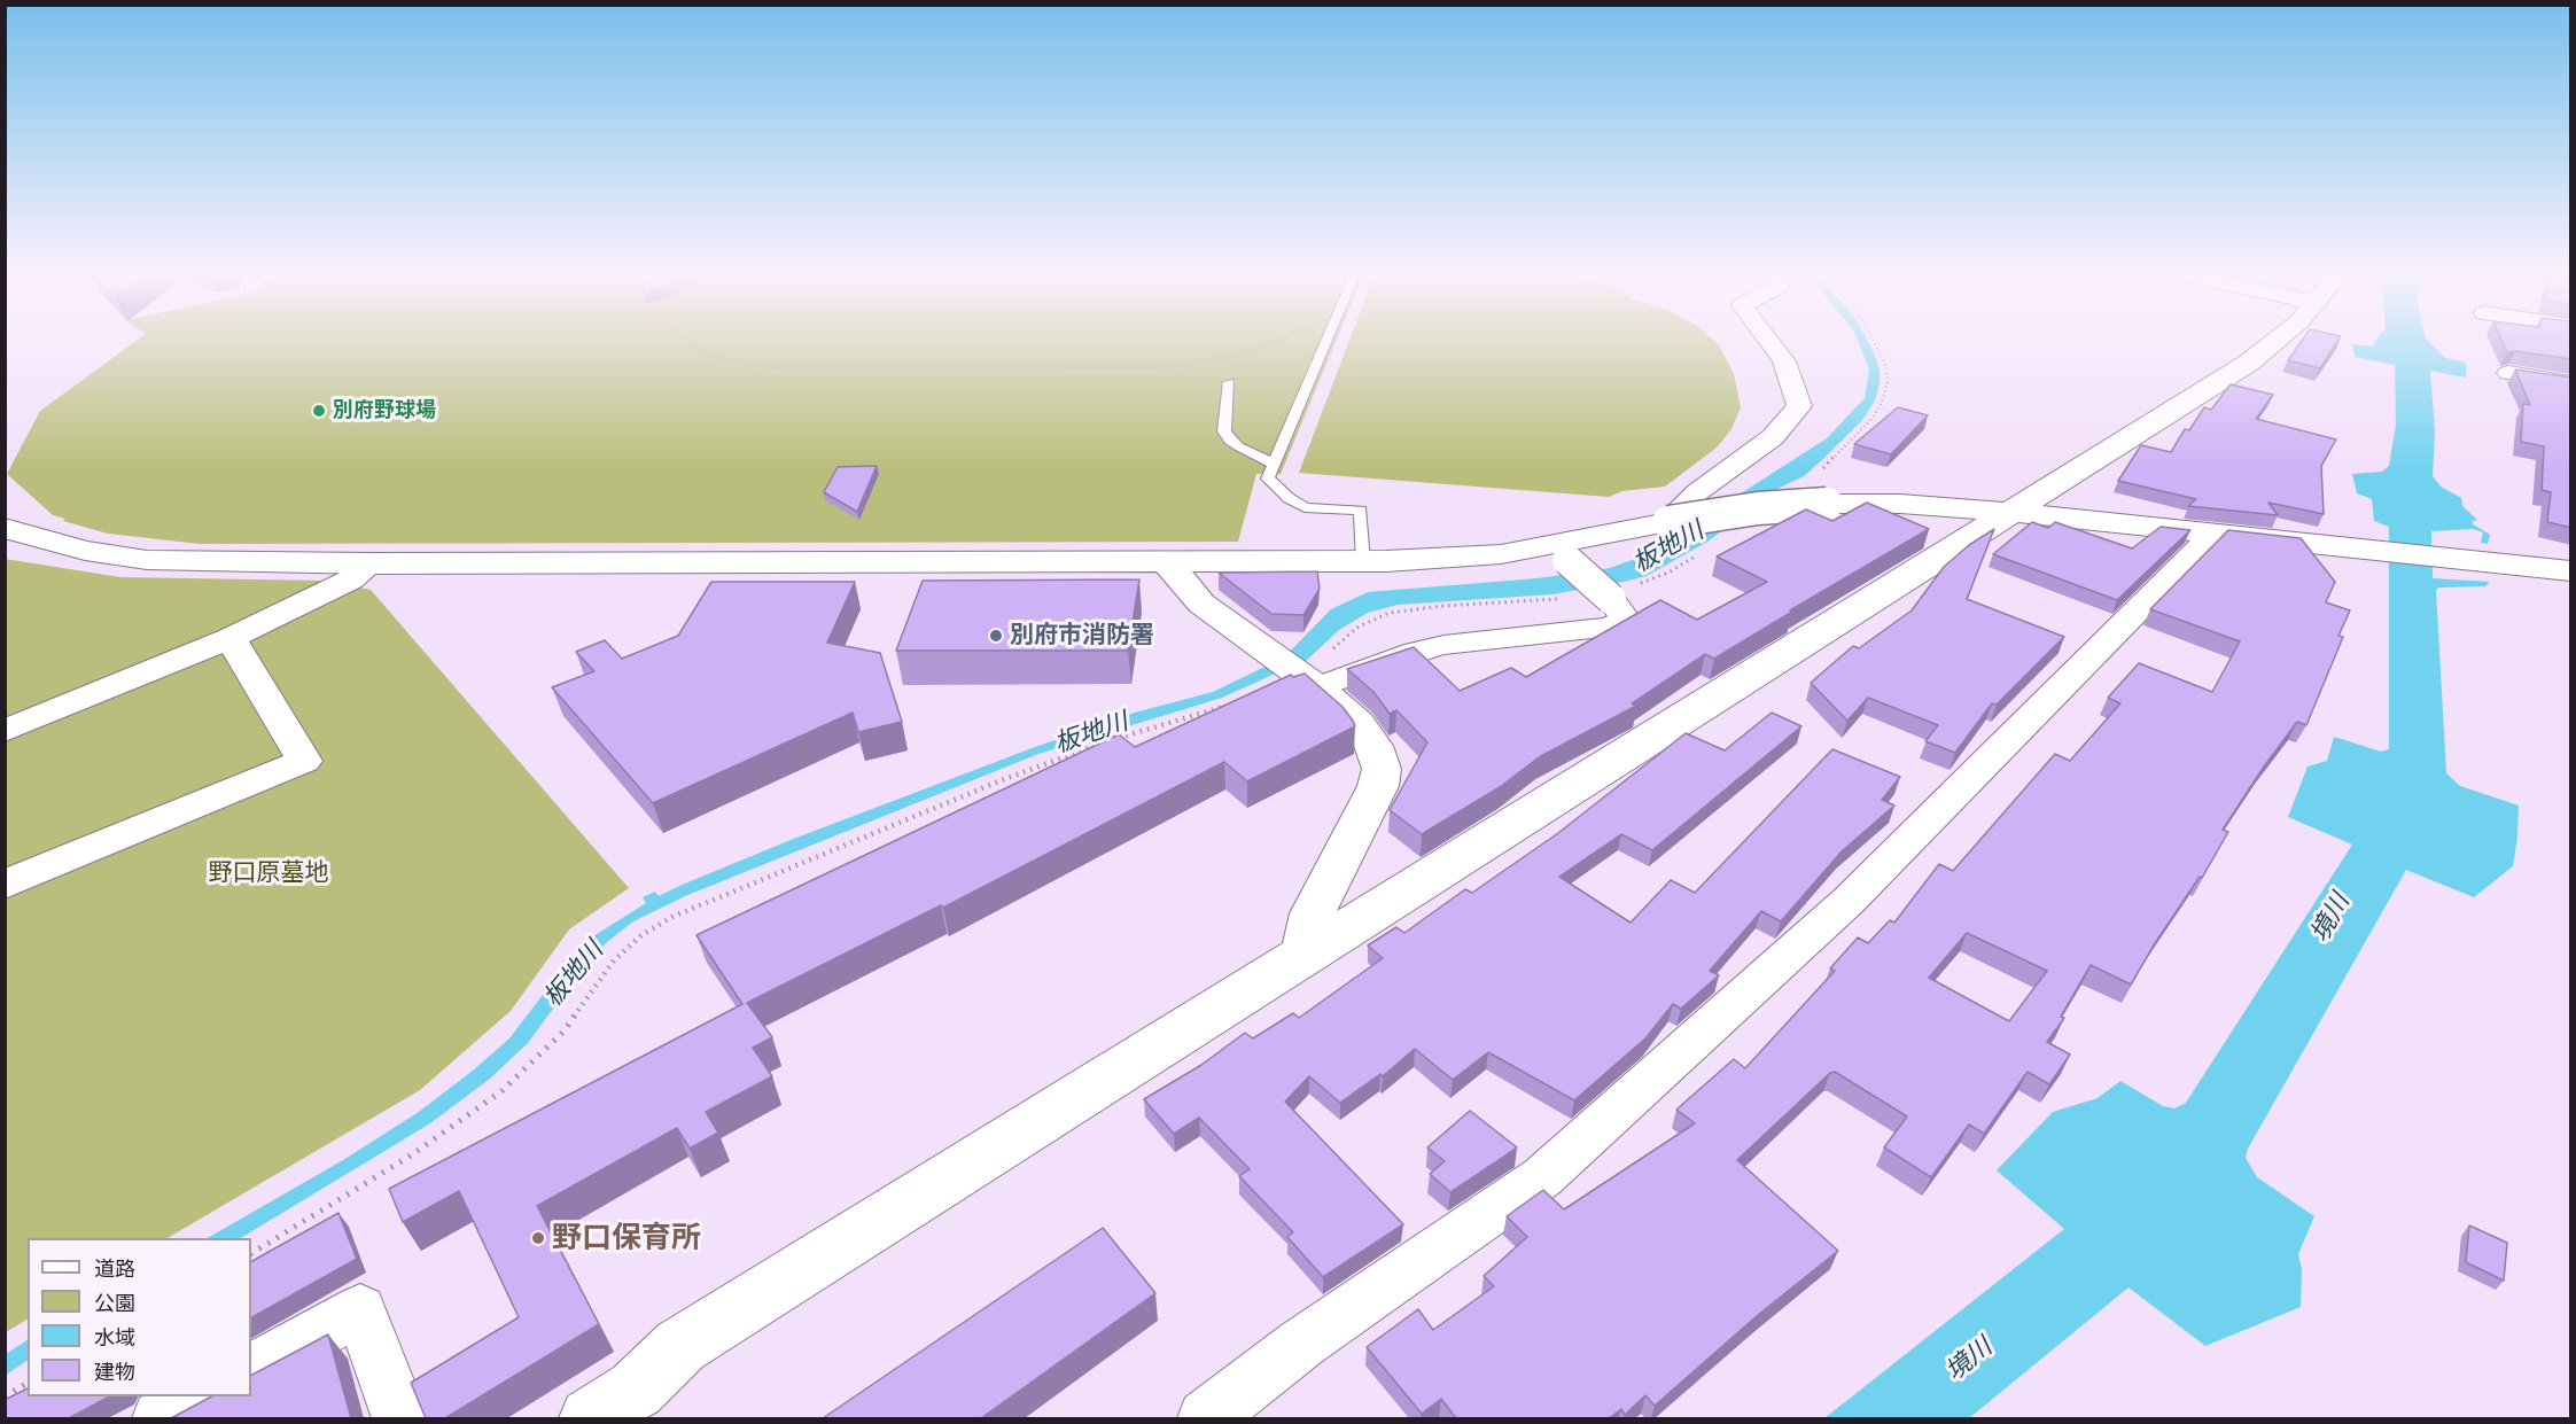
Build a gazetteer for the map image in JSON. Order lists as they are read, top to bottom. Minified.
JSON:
{"water":["板地川","境川"],"parks":["野口原墓地"],"places":["別府野球場","別府市消防署","野口保育所"],"legend":["道路","公園","水域","建物"]}
